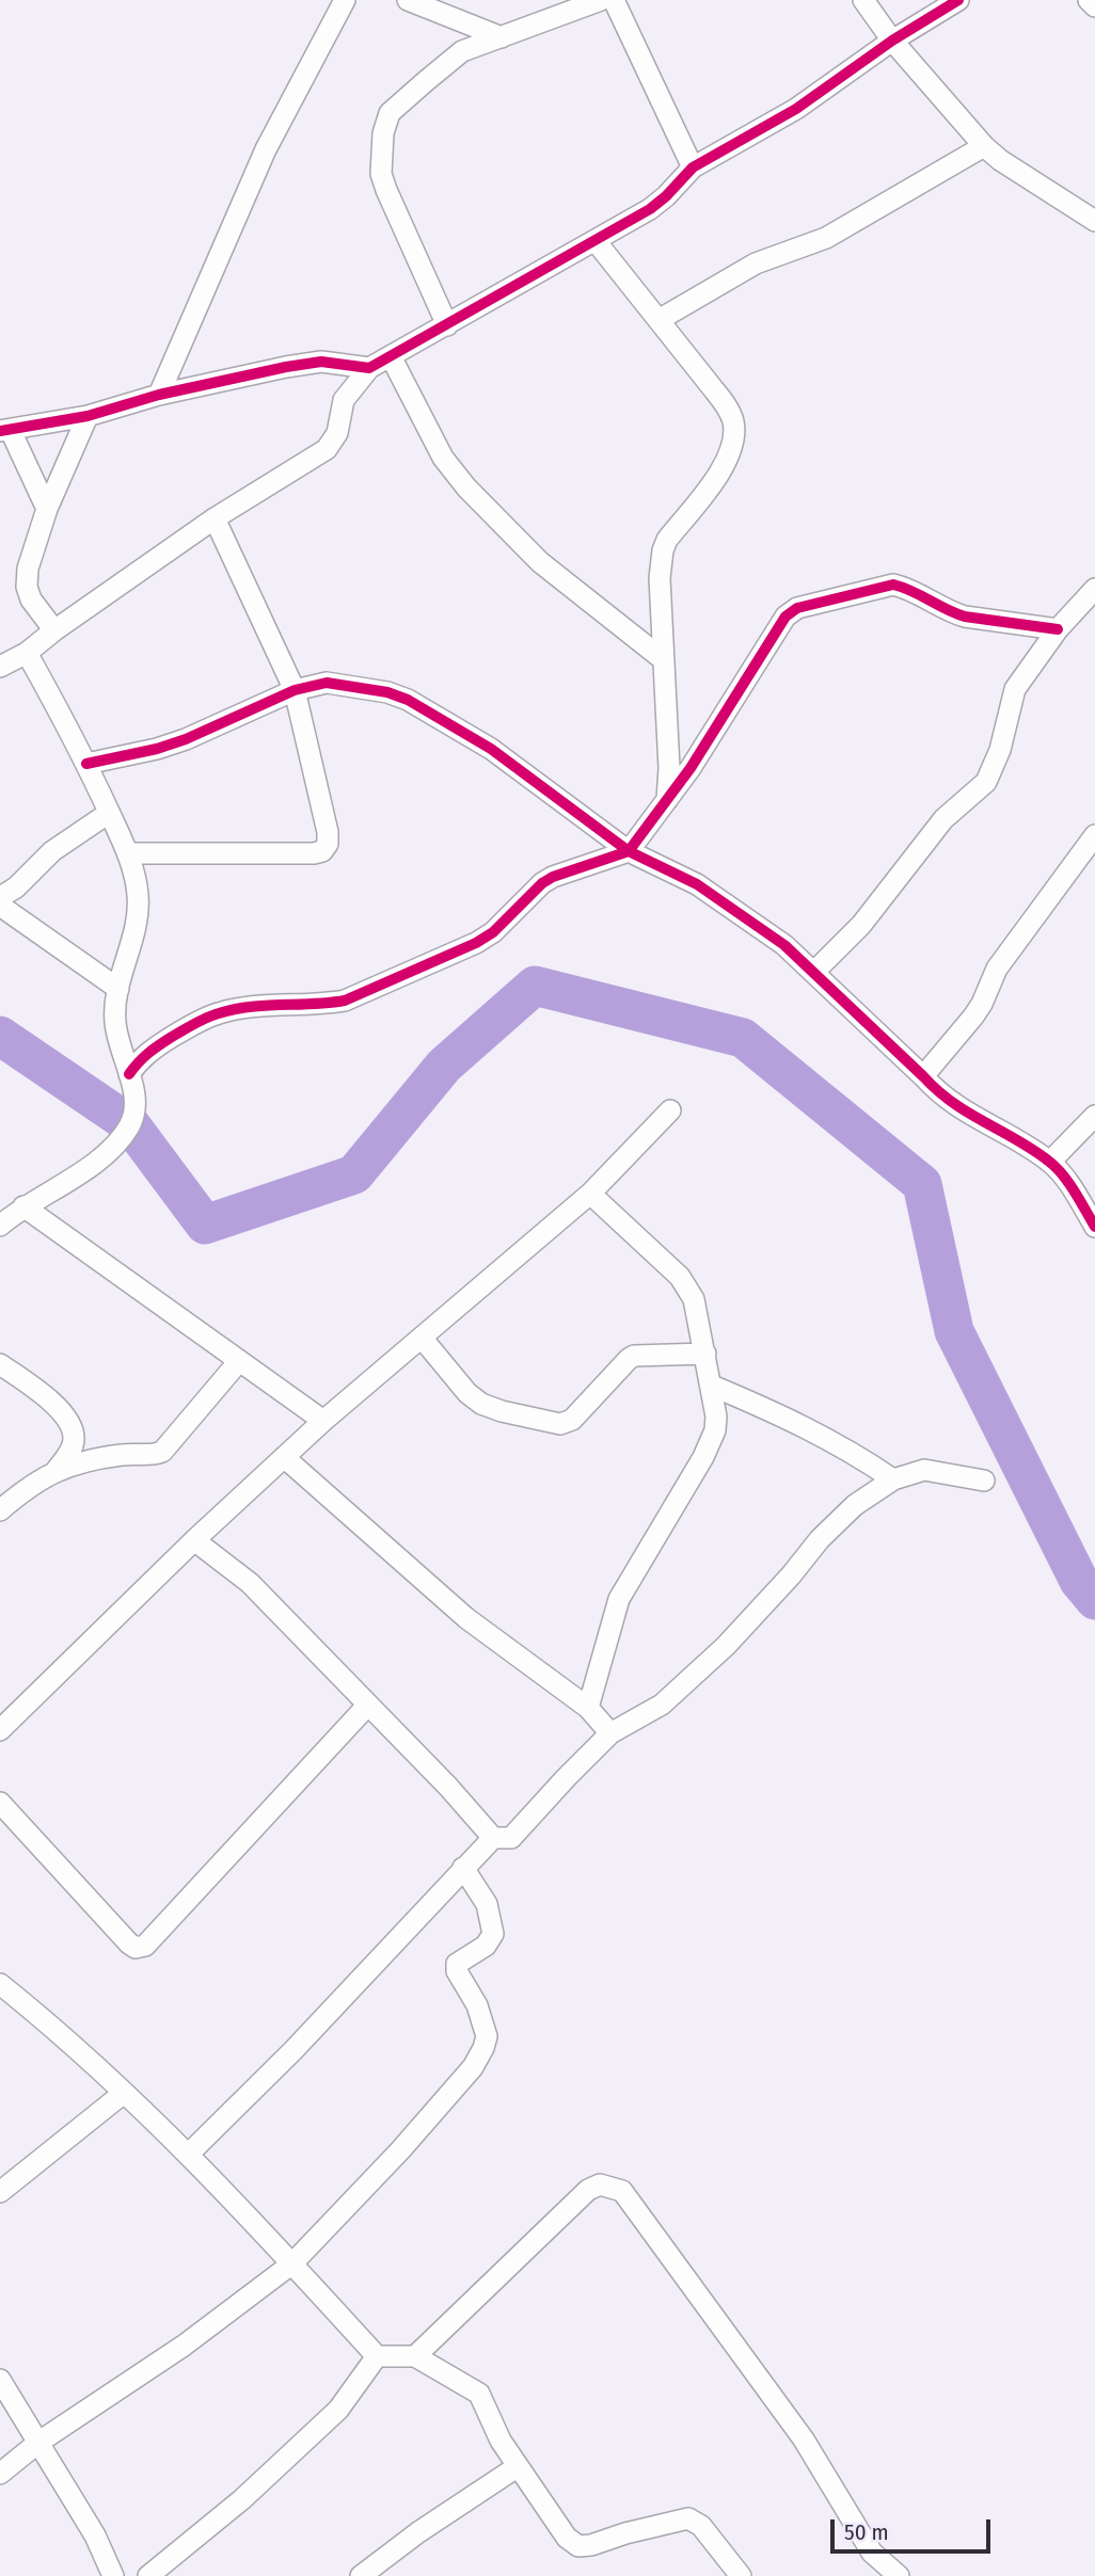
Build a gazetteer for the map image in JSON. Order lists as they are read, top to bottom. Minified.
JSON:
{"scale_bar":"50 m"}
